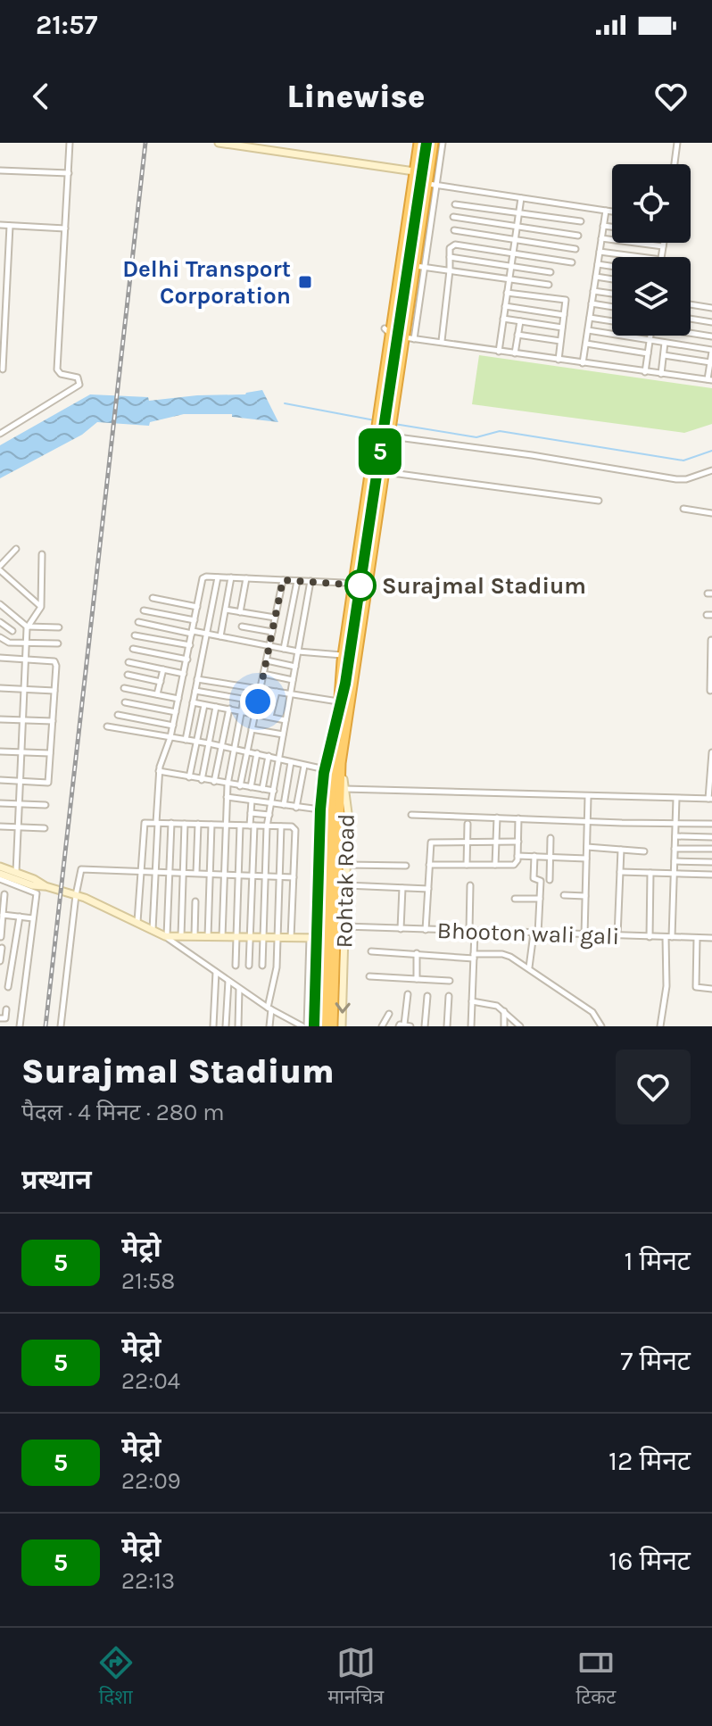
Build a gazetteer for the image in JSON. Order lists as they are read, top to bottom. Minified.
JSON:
{"streets":{"highway":["Rohtak Road"],"street":["Bhooton wali gali"]},"crossings":[["Rohtak Road","Bhooton wali gali"]],"places":{"transit":["Delhi Transport Corporation"],"other":["Surajmal Stadium"]},"lines":["metro line 5"],"page":{"status":"21:57","header":"Linewise","on_map":"5","heading":[["Surajmal Stadium","पैदल · 4 मिनट · 280 m"],"प्रस्थान"],"list":[{"mark":"5","name":"मेट्रो","note":"21:58","value":"1 मिनट"},{"mark":"5","name":"मेट्रो","note":"22:04","value":"7 मिनट"},{"mark":"5","name":"मेट्रो","note":"22:09","value":"12 मिनट"},{"mark":"5","name":"मेट्रो","note":"22:13","value":"16 मिनट"}],"tabs":["दिशा","मानचित्र","टिकट"]}}
